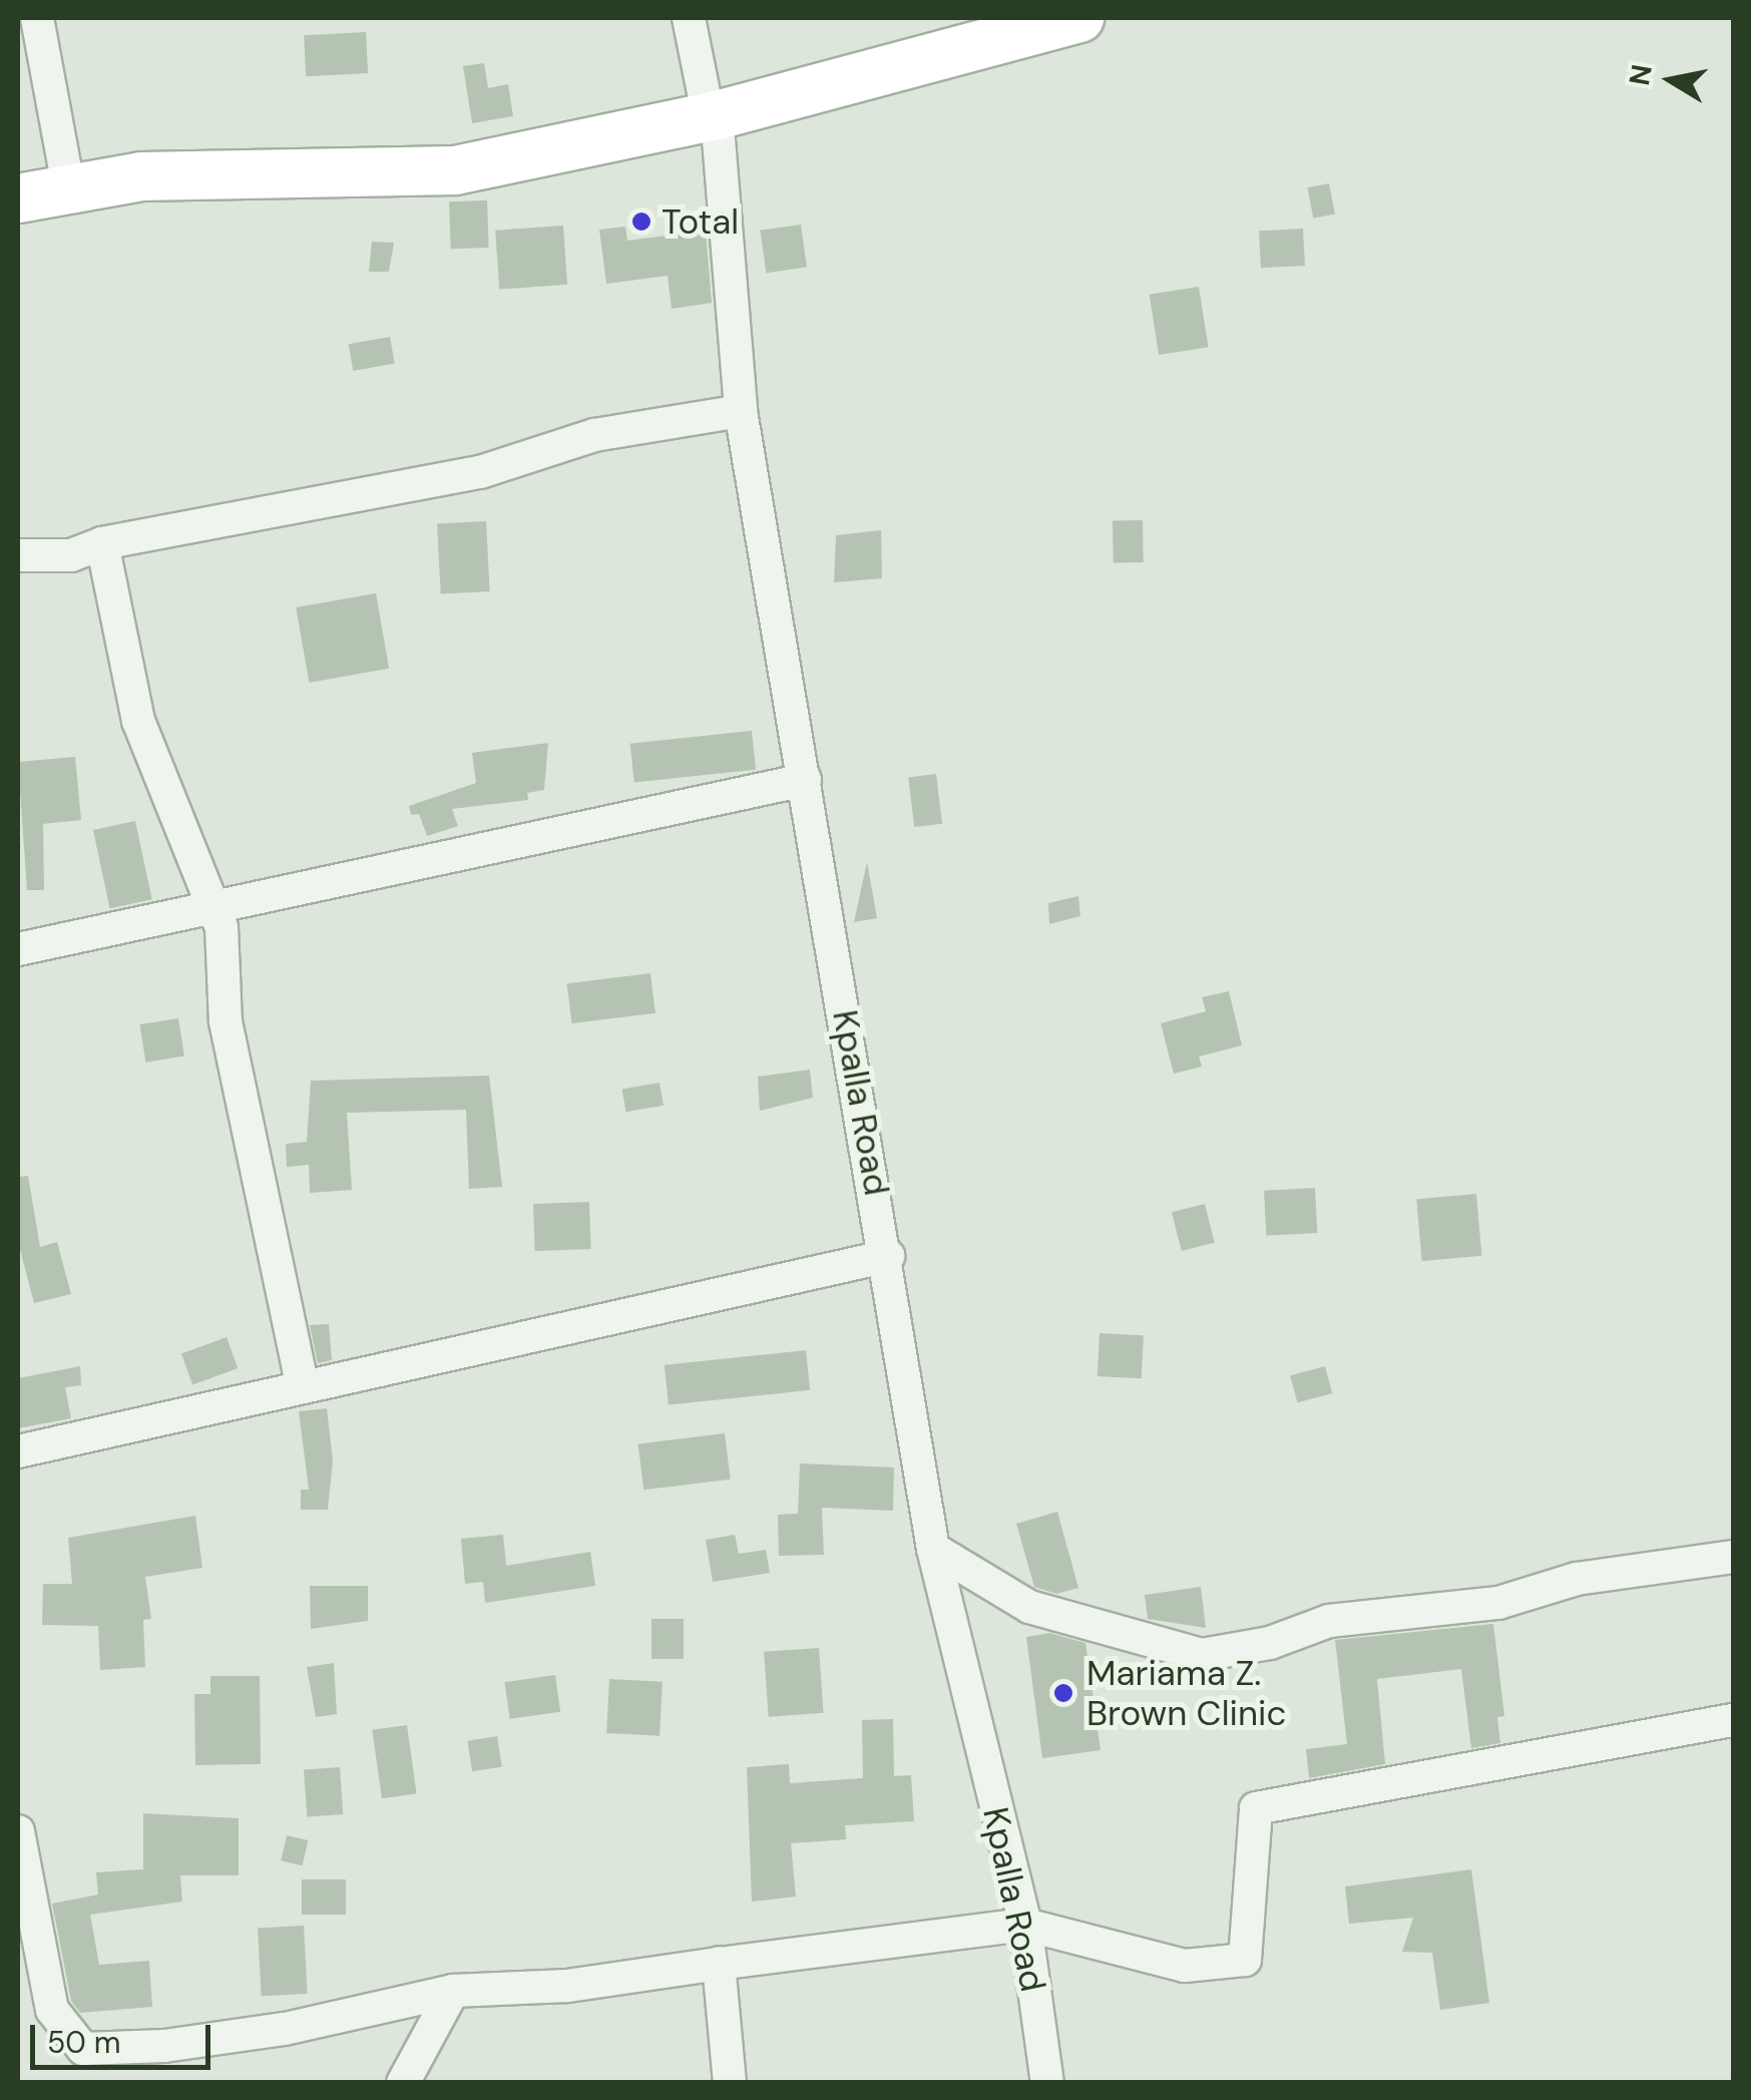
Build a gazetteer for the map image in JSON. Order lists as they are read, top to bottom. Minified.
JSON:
{"streets":{"street":["Kpalla Road"]},"places":["Total","Mariama Z. Brown Clinic"],"scale_bar":"50 m","north":"left"}
